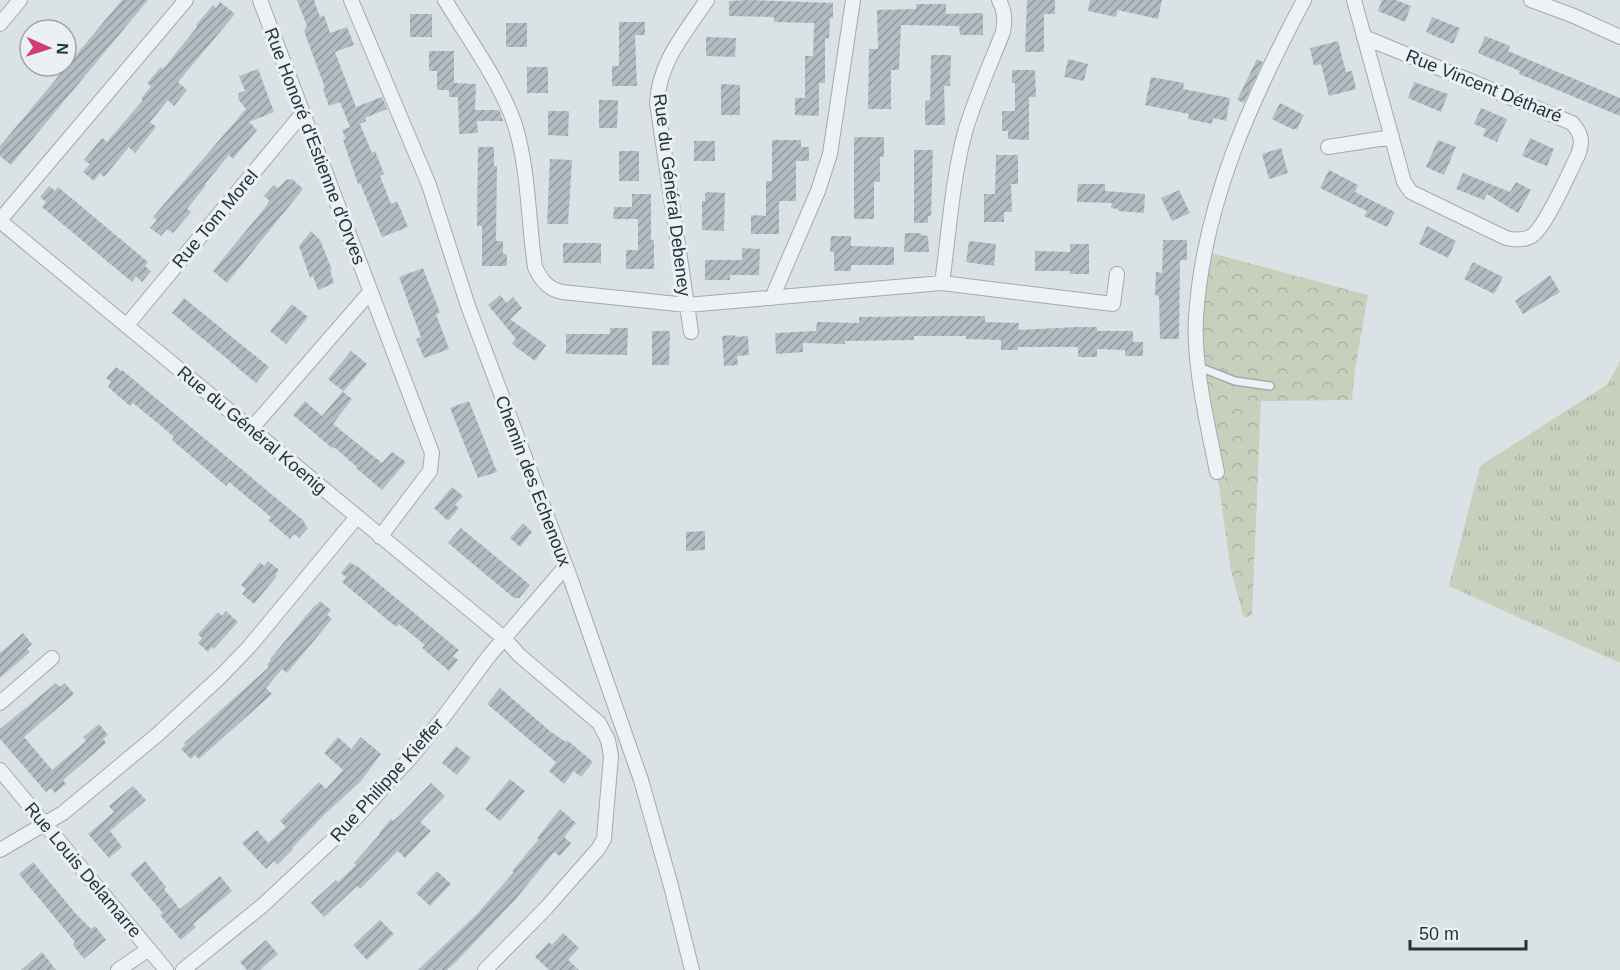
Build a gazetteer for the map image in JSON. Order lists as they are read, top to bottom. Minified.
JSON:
{"streets":{"street":["Rue Vincent Détharé","Rue Honoré d'Estienne d'Orves","Rue du Général Debeney","Rue Tom Morel","Rue du Général Koenig","Chemin des Echenoux","Rue Philippe Kieffer","Rue Louis Delamarre"]},"crossings":[["Rue Honoré d'Estienne d'Orves","Rue Tom Morel"],["Rue Honoré d'Estienne d'Orves","Rue du Général Koenig"],["Rue Tom Morel","Rue du Général Koenig"],["Rue du Général Koenig","Rue Philippe Kieffer"],["Chemin des Echenoux","Rue Philippe Kieffer"]],"scale_bar":"50 m","north":"right"}
